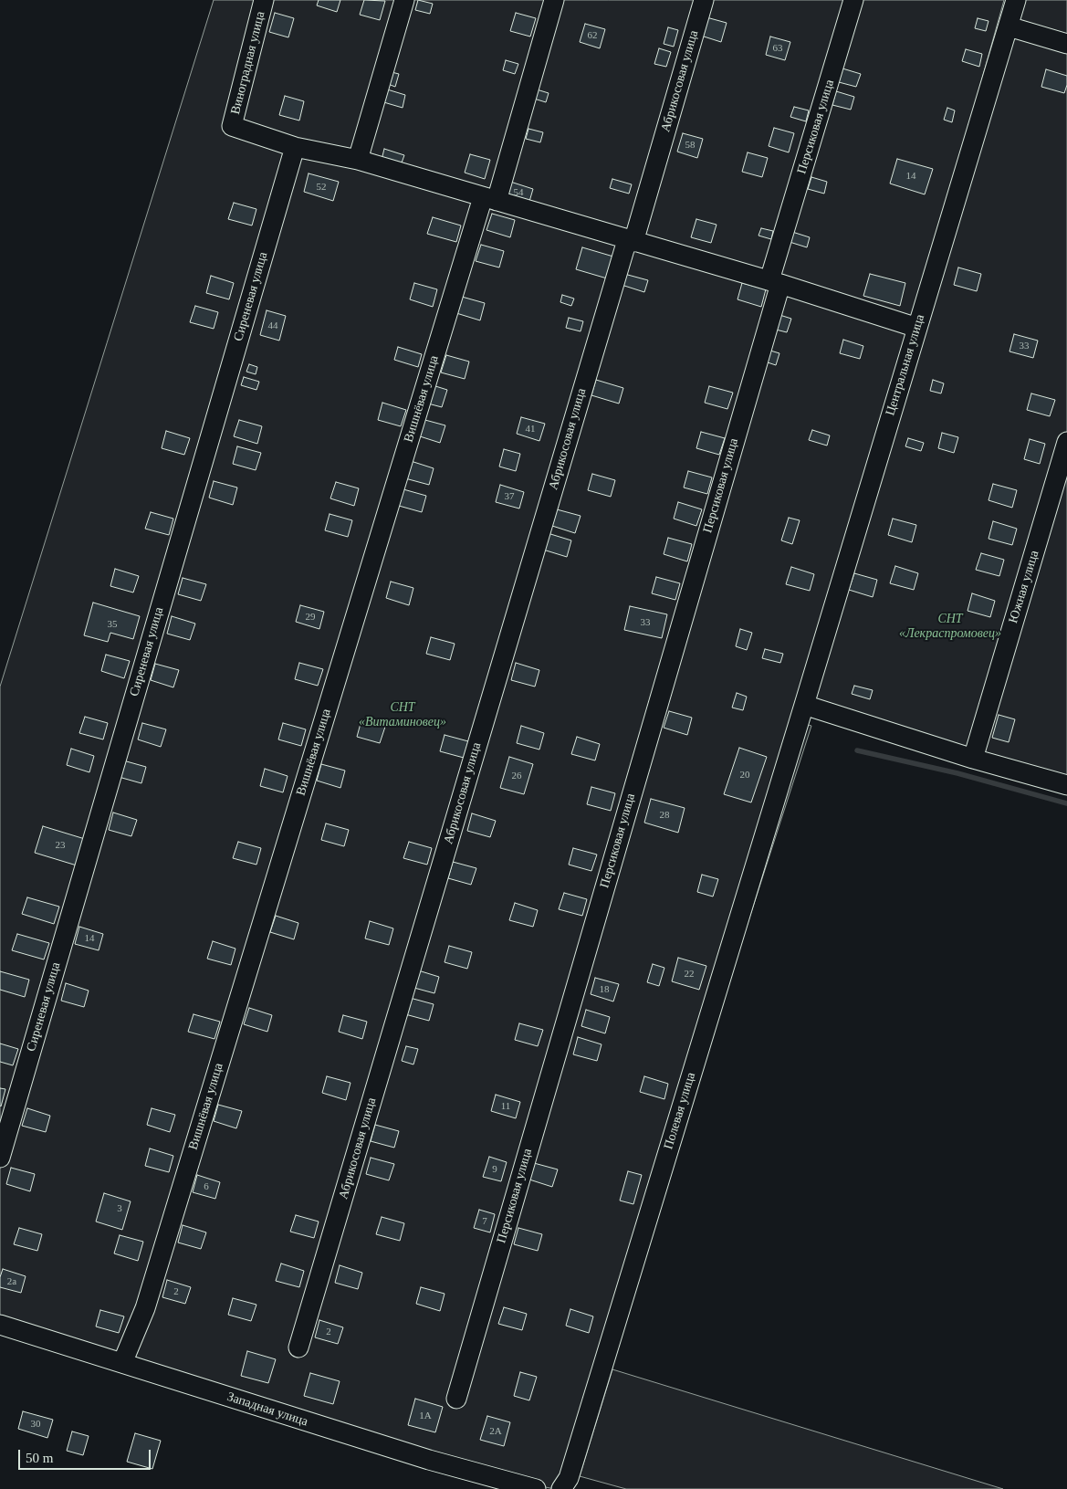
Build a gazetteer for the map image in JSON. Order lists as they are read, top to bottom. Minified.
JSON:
{"streets":{"street":["Виноградная улица","Абрикосовая улица","Персиковая улица","Сиреневая улица","Центральная улица","Вишнёвая улица","Южная улица","Полевая улица","Западная улица"]},"crossings":[["Виноградная улица","Сиреневая улица"],["Центральная улица","Полевая улица"],["Вишнёвая улица","Западная улица"]],"parks":["СНТ «Лекраспромовец»","СНТ «Витаминовец»"],"house_numbers":["62","63","58","14","52","54","44","33","41","37","29","33","35","20","26","28","23","14","22","18","11","9","6","3","7","2а","2","2","1А","30","2А"],"scale_bar":"50 m"}
